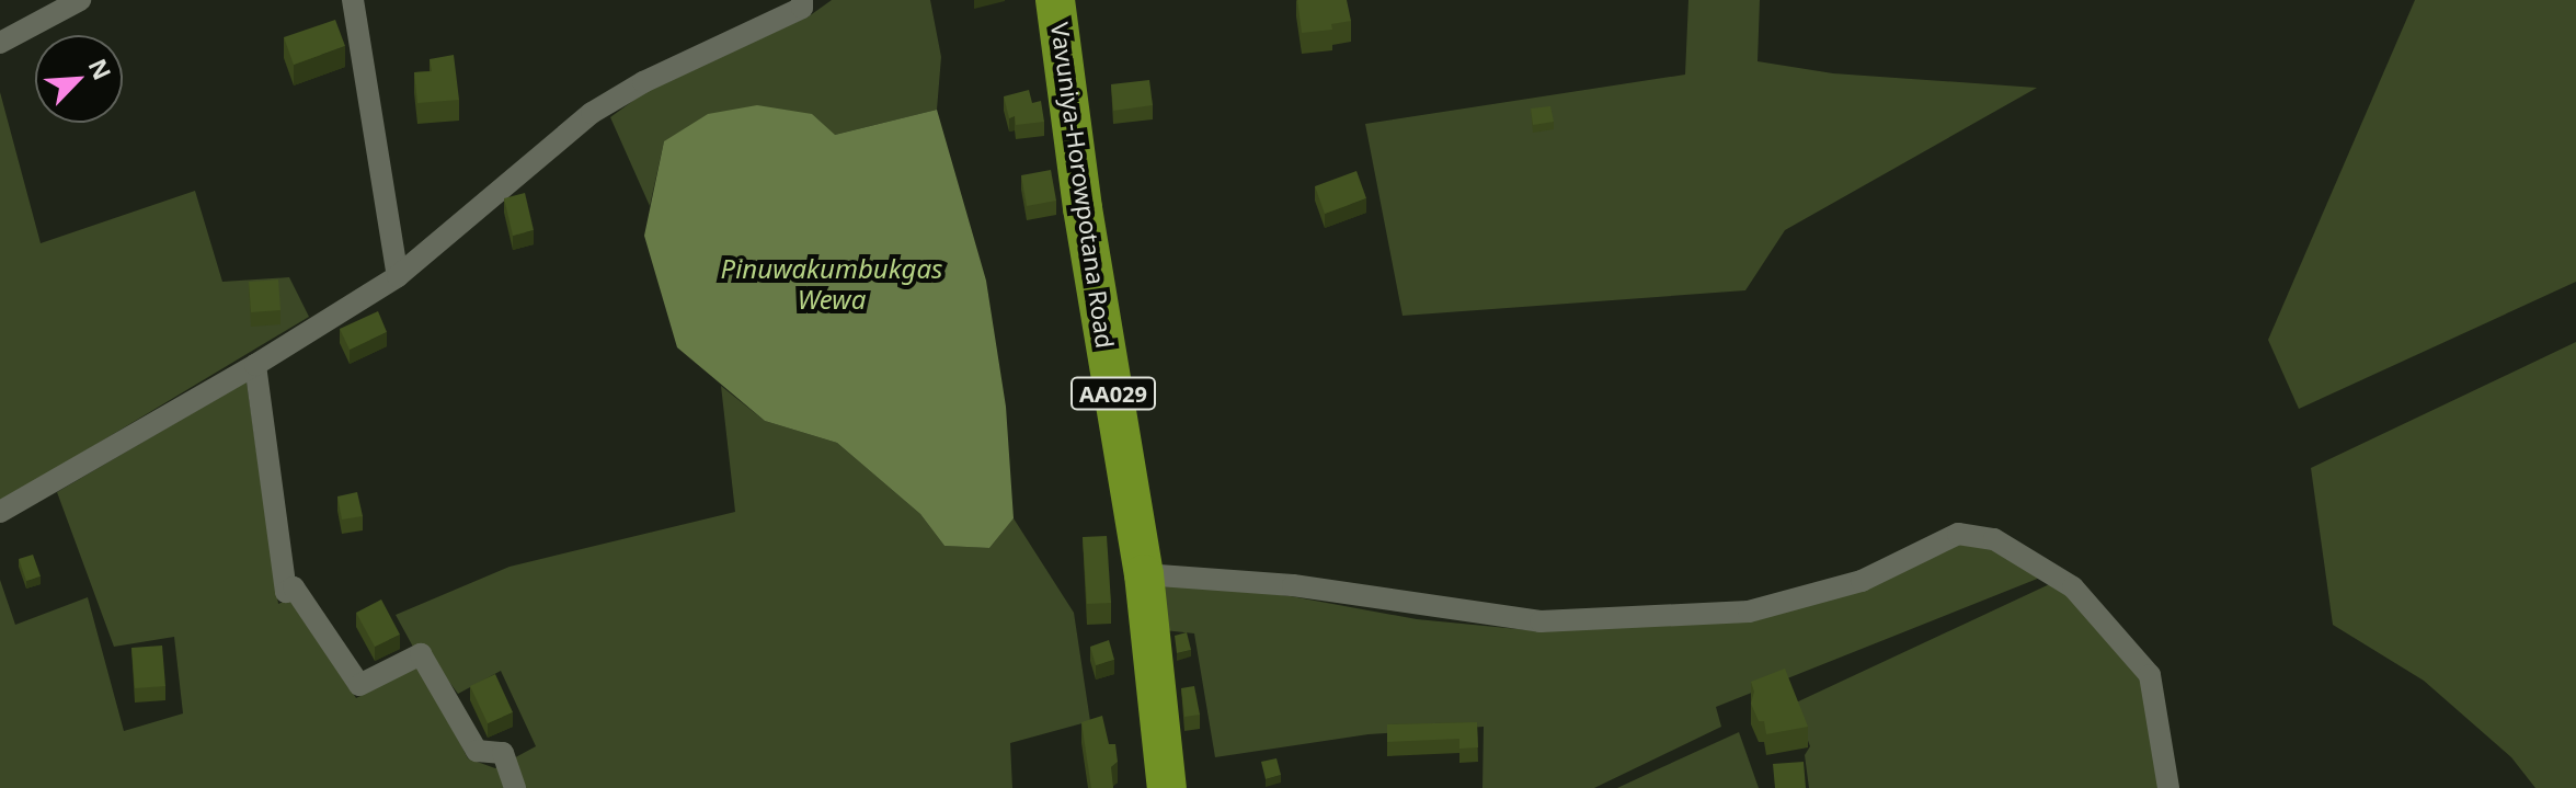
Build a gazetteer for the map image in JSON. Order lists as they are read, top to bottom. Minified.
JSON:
{"streets":{"highway":["Vavuniya-Horowpotana Road","AA029"]},"water":["Pinuwakumbukgas Wewa"],"north":"top right"}
